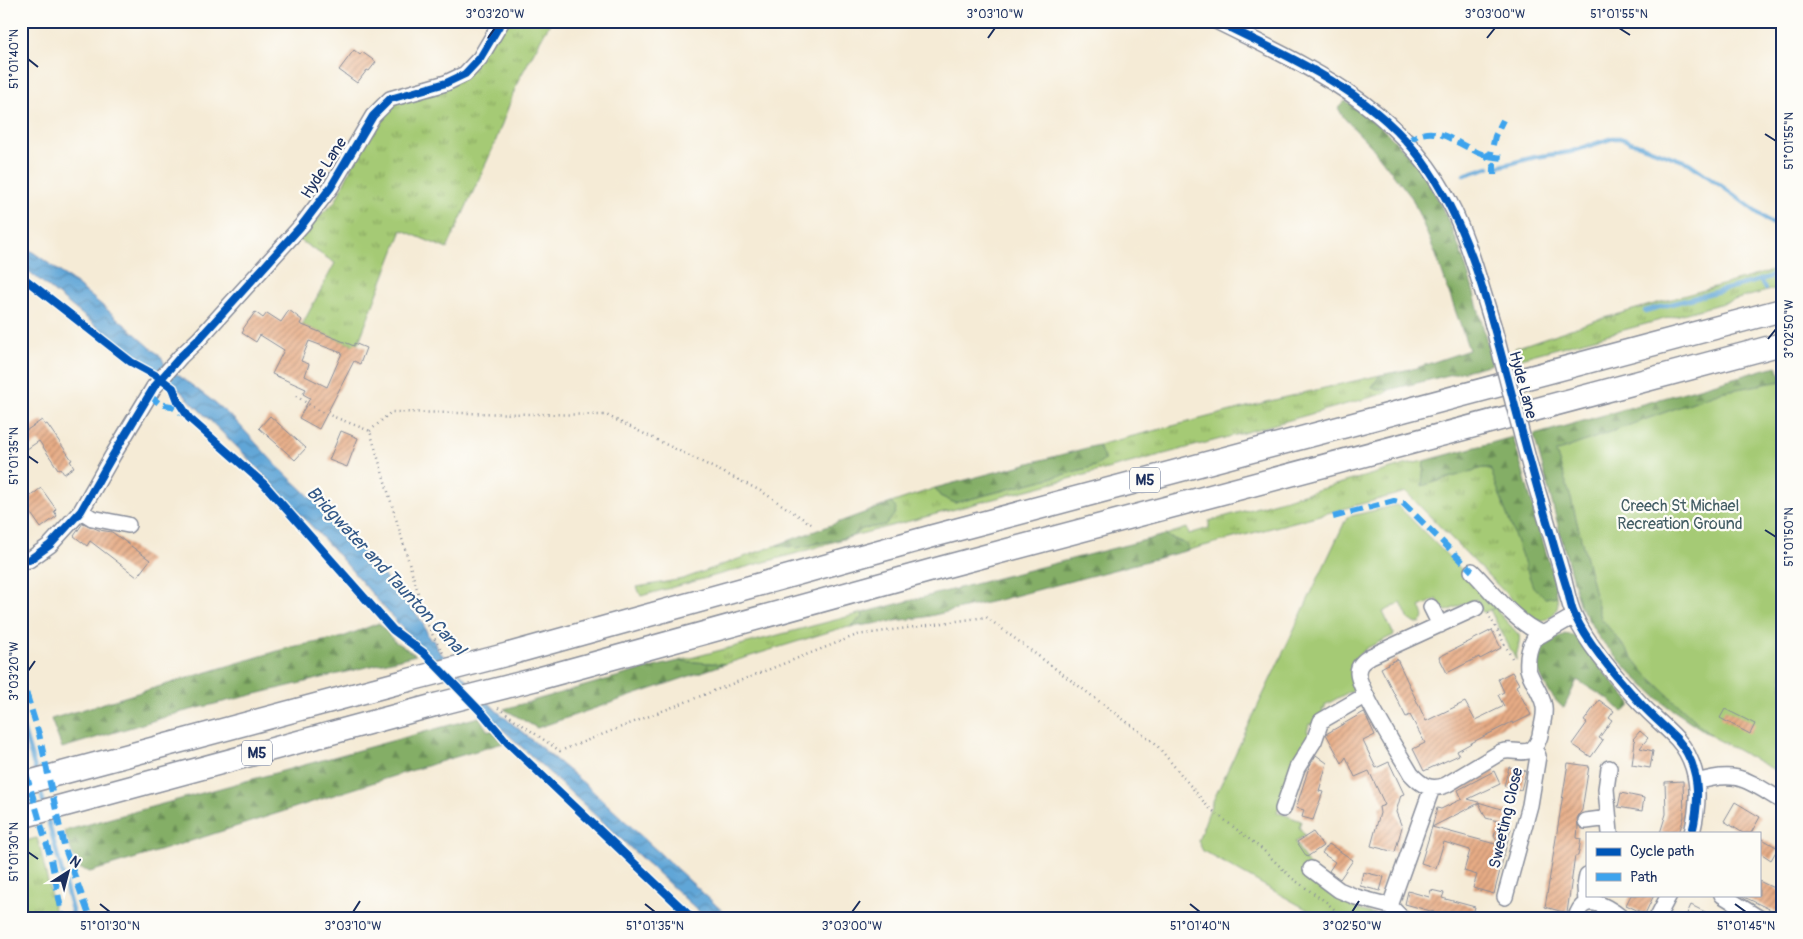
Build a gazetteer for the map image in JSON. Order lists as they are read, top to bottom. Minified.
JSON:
{"streets":{"highway":["M5"],"street":["Hyde Lane","Sweeting Close"]},"crossings":[["Hyde Lane","Sweeting Close"]],"water":["Bridgwater and Taunton Canal"],"parks":["Creech St Michael Recreation Ground"],"legend":["Cycle path","Path"],"north":"top right","coordinates":["3°03'20\"W","3°03'10\"W","3°03'00\"W","51°01'55\"N","51°01'40\"N","3°02'50\"W","51°01'35\"N","51°01'50\"N","51°01'30\"N","51°01'45\"N"]}
